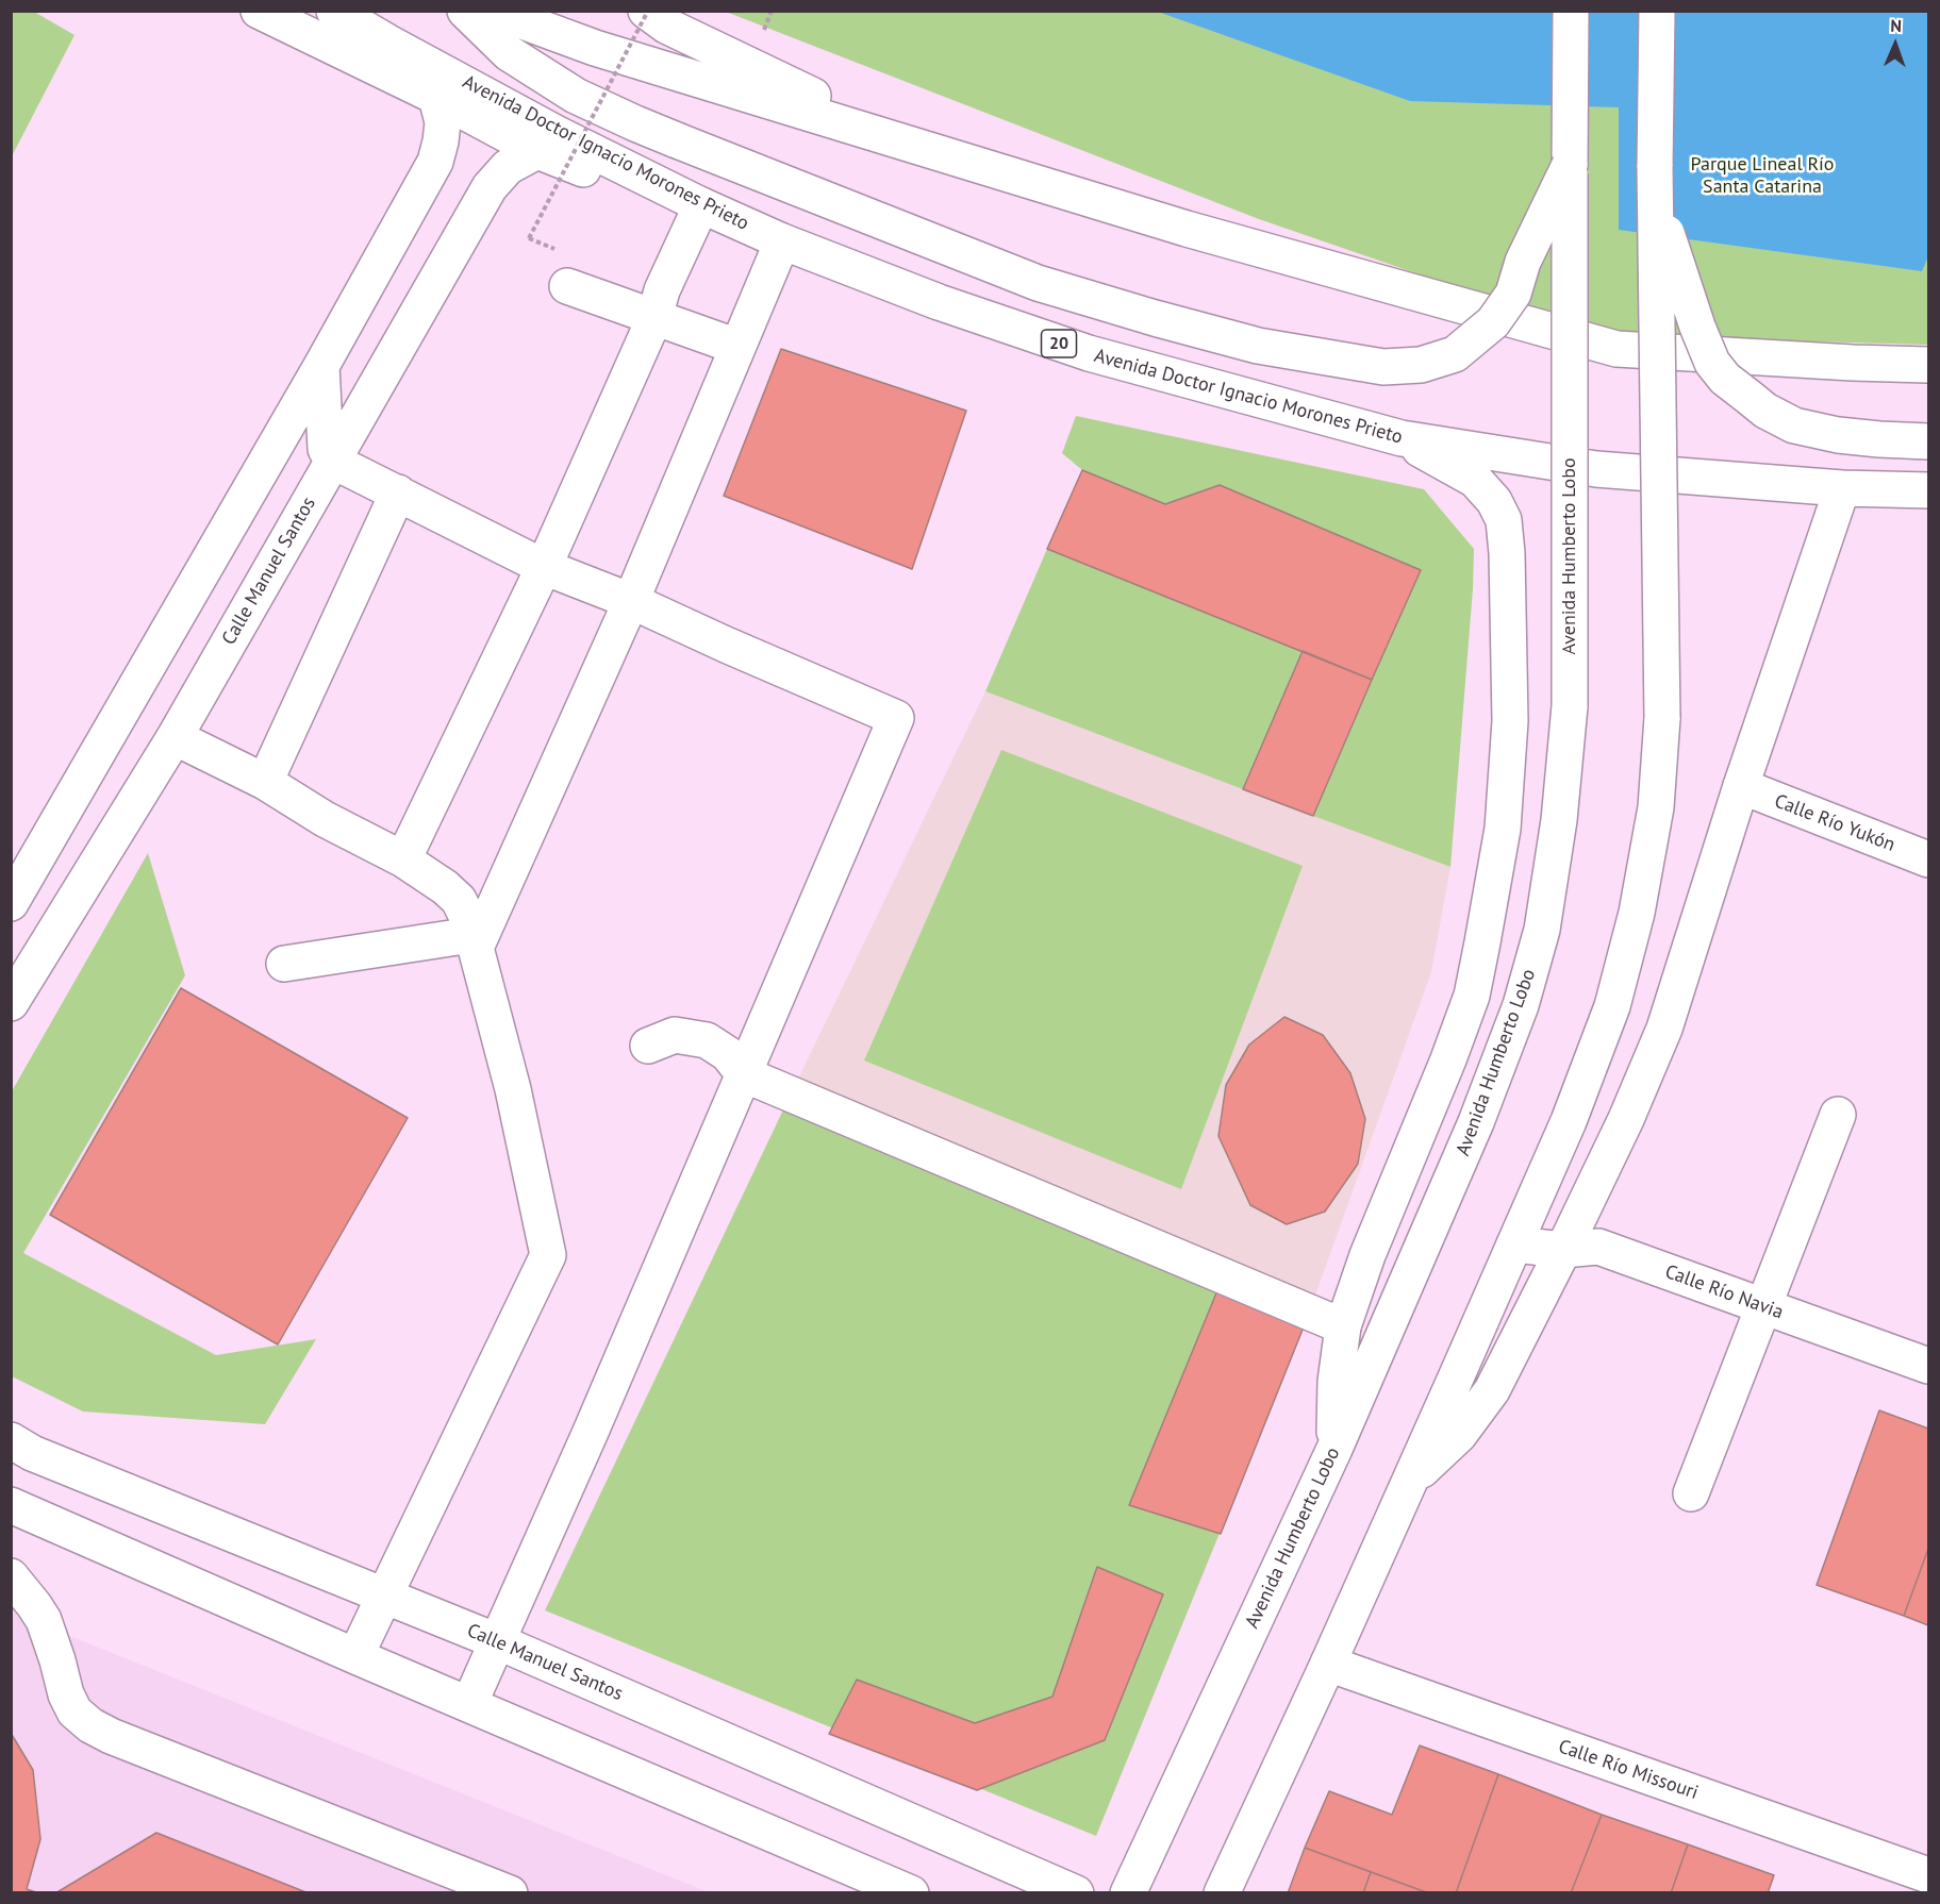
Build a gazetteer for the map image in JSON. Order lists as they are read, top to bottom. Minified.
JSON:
{"streets":{"main road":["Avenida Doctor Ignacio Morones Prieto","20","Avenida Humberto Lobo","Calle Manuel Santos","Calle Río Yukón","Calle Río Navia","Calle Río Missouri"]},"parks":["Parque Lineal Río Santa Catarina"],"north":"top"}
